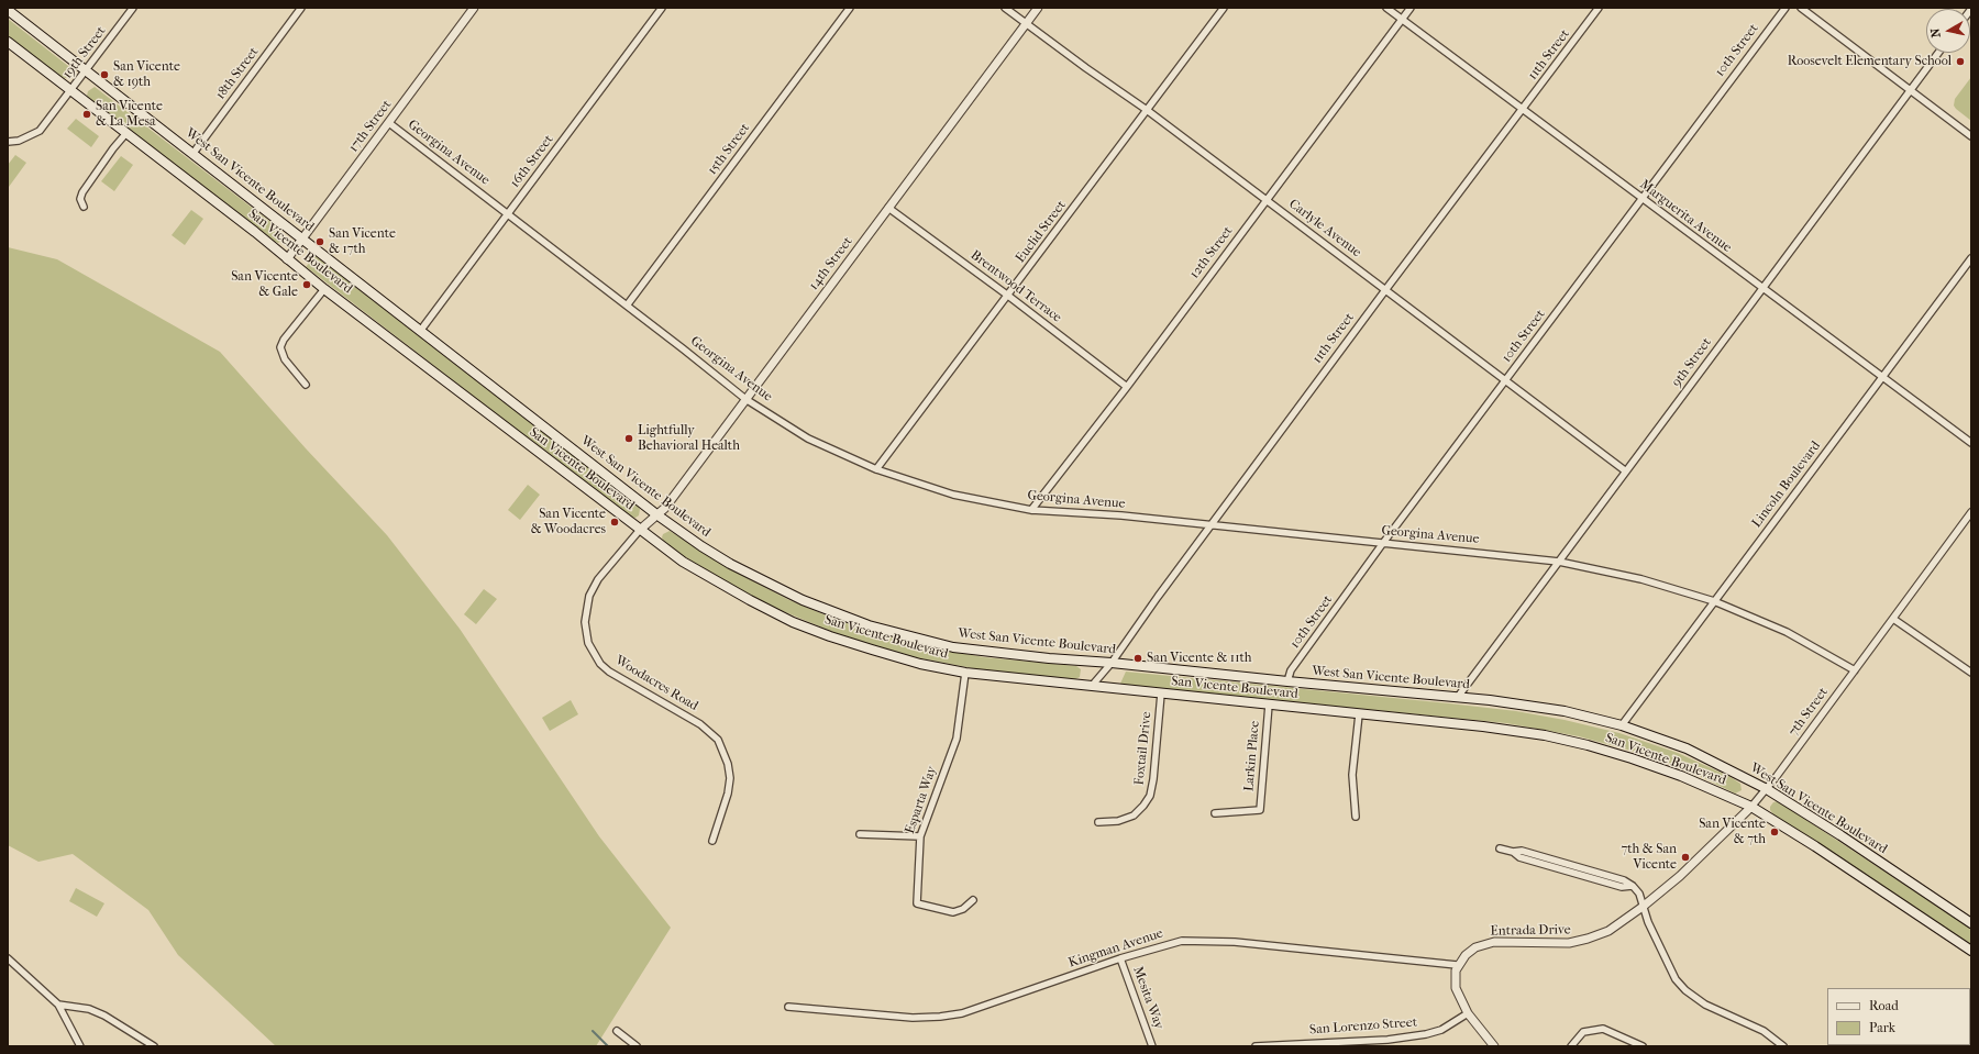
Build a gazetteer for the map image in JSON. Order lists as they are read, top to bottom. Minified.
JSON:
{"streets":{"main road":["West San Vicente Boulevard","San Vicente Boulevard"],"street":["10th Street","19th Street","11th Street","18th Street","17th Street","15th Street","Georgina Avenue","16th Street","Marguerita Avenue","Carlyle Avenue","Euclid Street","12th Street","14th Street","Brentwood Terrace","9th Street","Lincoln Boulevard","Woodacres Road","7th Street","Foxtail Drive","Larkin Place","Esparta Way","Entrada Drive","Kingman Avenue","Mesita Way","San Lorenzo Street"]},"crossings":[["10th Street","Georgina Avenue"],["10th Street","West San Vicente Boulevard"],["10th Street","Marguerita Avenue"],["10th Street","Carlyle Avenue"],["19th Street","West San Vicente Boulevard"],["19th Street","San Vicente Boulevard"],["11th Street","Georgina Avenue"],["11th Street","West San Vicente Boulevard"],["11th Street","Marguerita Avenue"],["11th Street","Carlyle Avenue"],["11th Street","San Vicente Boulevard"],["18th Street","West San Vicente Boulevard"],["17th Street","Georgina Avenue"],["17th Street","West San Vicente Boulevard"],["17th Street","San Vicente Boulevard"],["15th Street","Georgina Avenue"],["Georgina Avenue","16th Street"],["Georgina Avenue","Euclid Street"],["Georgina Avenue","12th Street"],["Georgina Avenue","14th Street"],["Georgina Avenue","9th Street"],["Georgina Avenue","Lincoln Boulevard"],["Georgina Avenue","7th Street"],["16th Street","West San Vicente Boulevard"],["West San Vicente Boulevard","14th Street"],["West San Vicente Boulevard","9th Street"],["West San Vicente Boulevard","Lincoln Boulevard"],["West San Vicente Boulevard","7th Street"],["Marguerita Avenue","12th Street"],["Marguerita Avenue","9th Street"],["Marguerita Avenue","Lincoln Boulevard"],["Carlyle Avenue","Euclid Street"],["Carlyle Avenue","12th Street"],["Carlyle Avenue","14th Street"],["Carlyle Avenue","9th Street"],["Euclid Street","Brentwood Terrace"],["San Vicente Boulevard","14th Street"],["San Vicente Boulevard","Woodacres Road"],["San Vicente Boulevard","7th Street"],["San Vicente Boulevard","Foxtail Drive"],["San Vicente Boulevard","Larkin Place"],["San Vicente Boulevard","Esparta Way"],["12th Street","Brentwood Terrace"],["14th Street","Brentwood Terrace"],["14th Street","Woodacres Road"],["7th Street","Entrada Drive"],["Entrada Drive","Kingman Avenue"],["Kingman Avenue","Mesita Way"]],"places":["Roosevelt Elementary School","San Vicente & 19th","San Vicente & La Mesa","San Vicente & 17th","San Vicente & Gale","Lightfully Behavioral Health","San Vicente & Woodacres","San Vicente & 11th","San Vicente & 7th","7th & San Vicente"],"legend":["Road","Park"],"north":"left"}
